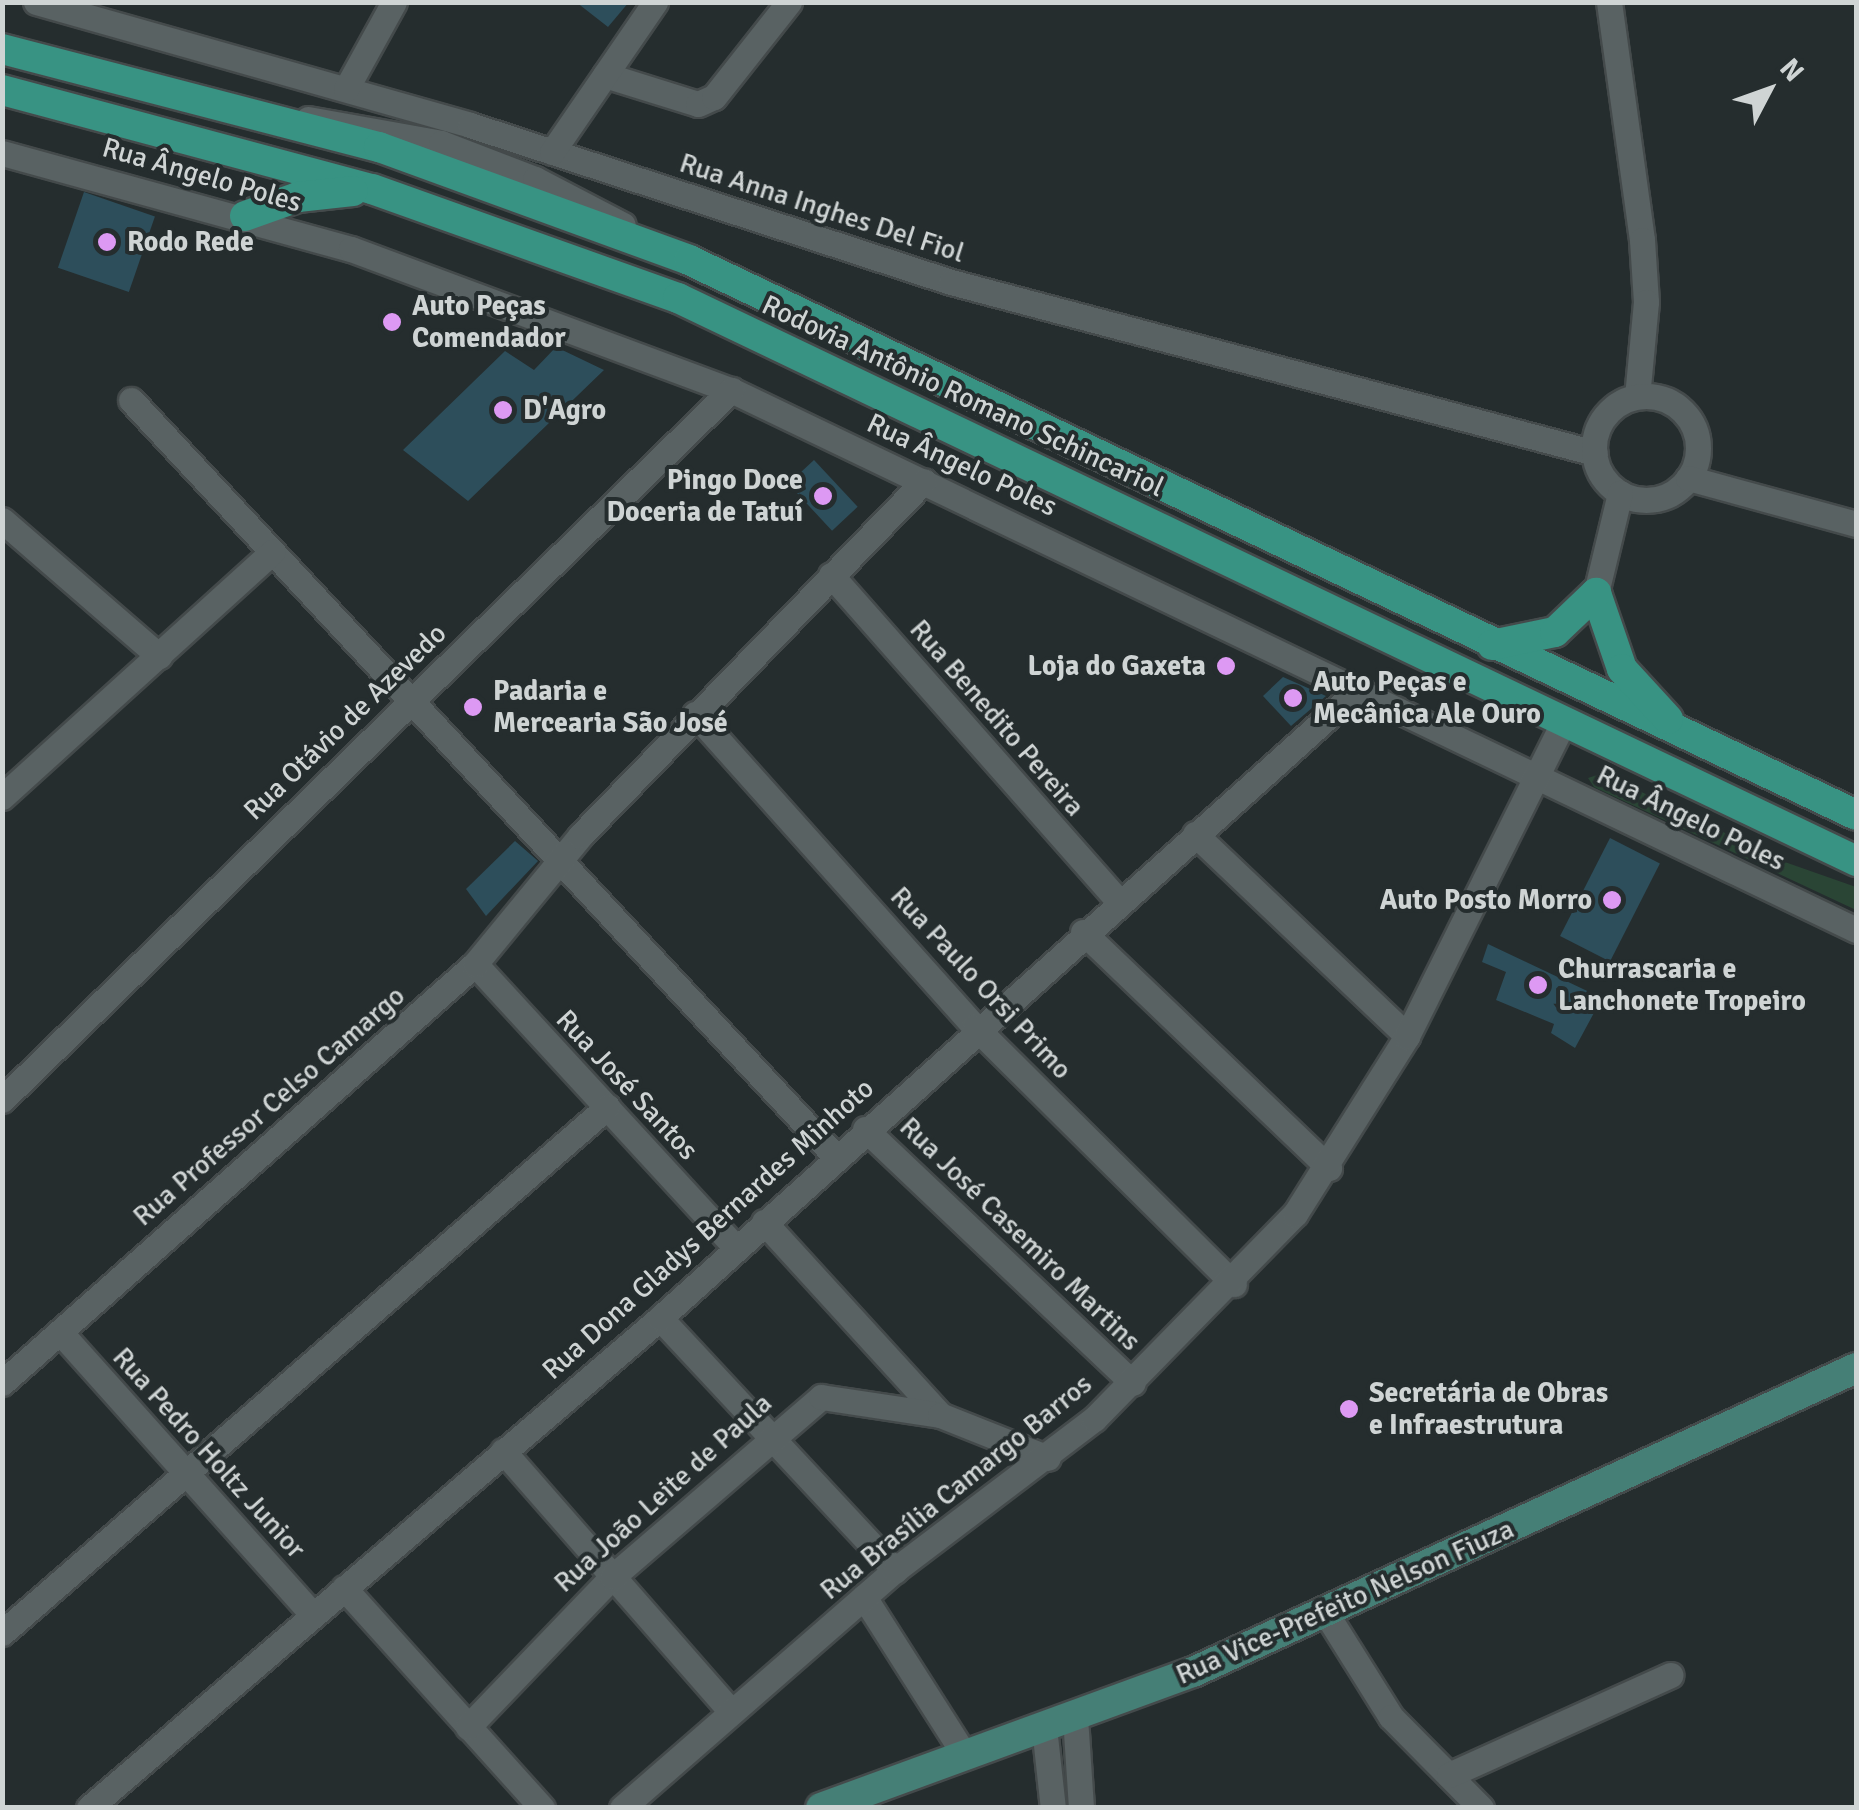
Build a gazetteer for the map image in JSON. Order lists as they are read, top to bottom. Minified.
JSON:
{"streets":{"highway":["Rodovia Antônio Romano Schincariol"],"main road":["Rua Vice-Prefeito Nelson Fiuza"],"street":["Rua Ângelo Poles","Rua Anna Inghes Del Fiol","Rua Benedito Pereira","Rua Otávio de Azevedo","Rua Paulo Orsi Primo","Rua José Santos","Rua Professor Celso Camargo","Rua Dona Gladys Bernardes Minhoto","Rua José Casemiro Martins","Rua Pedro Holtz Junior","Rua Brasília Camargo Barros","Rua João Leite de Paula"]},"crossings":[["Rua Ângelo Poles","Rua Otávio de Azevedo"],["Rua Ângelo Poles","Rua Professor Celso Camargo"],["Rua Ângelo Poles","Rua Dona Gladys Bernardes Minhoto"],["Rua Ângelo Poles","Rua Brasília Camargo Barros"],["Rodovia Antônio Romano Schincariol","Rua Brasília Camargo Barros"],["Rua Benedito Pereira","Rua Professor Celso Camargo"],["Rua Benedito Pereira","Rua Dona Gladys Bernardes Minhoto"],["Rua Paulo Orsi Primo","Rua Professor Celso Camargo"],["Rua Paulo Orsi Primo","Rua Dona Gladys Bernardes Minhoto"],["Rua Paulo Orsi Primo","Rua Brasília Camargo Barros"],["Rua José Santos","Rua Professor Celso Camargo"],["Rua José Santos","Rua Dona Gladys Bernardes Minhoto"],["Rua Professor Celso Camargo","Rua Pedro Holtz Junior"],["Rua Dona Gladys Bernardes Minhoto","Rua José Casemiro Martins"],["Rua Dona Gladys Bernardes Minhoto","Rua Pedro Holtz Junior"],["Rua Dona Gladys Bernardes Minhoto","Rua João Leite de Paula"],["Rua José Casemiro Martins","Rua Brasília Camargo Barros"],["Rua Brasília Camargo Barros","Rua João Leite de Paula"]],"places":["Rodo Rede","Auto Peças Comendador","D'Agro","Pingo Doce Doceria de Tatuí","Loja do Gaxeta","Auto Peças e Mecânica Ale Ouro","Padaria e Mercearia São José","Auto Posto Morro","Churrascaria e Lanchonete Tropeiro","Secretária de Obras e Infraestrutura"],"north":"top right"}
